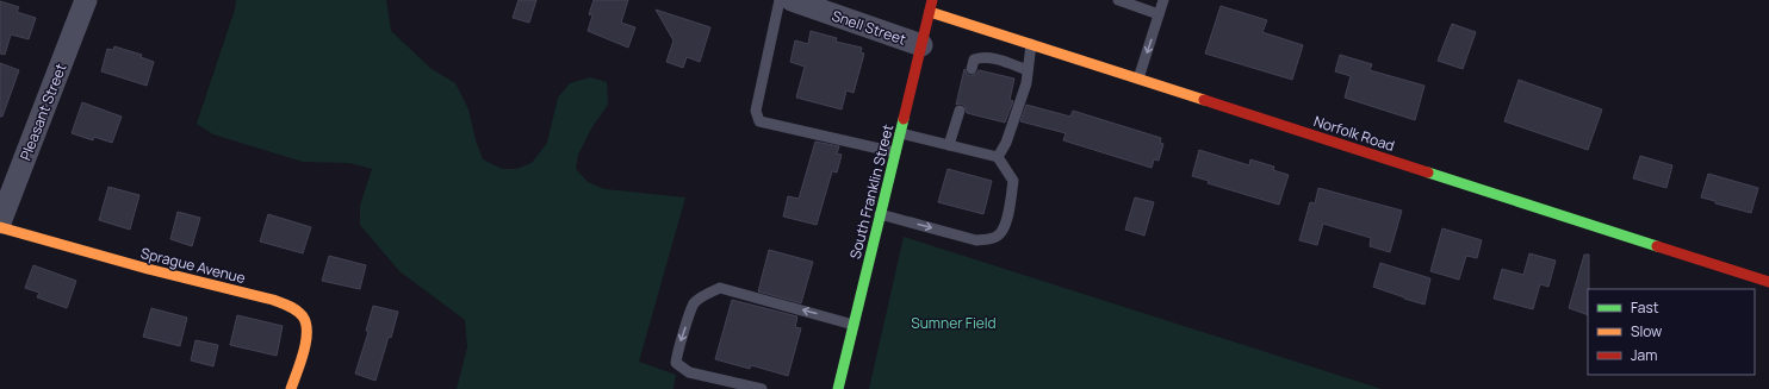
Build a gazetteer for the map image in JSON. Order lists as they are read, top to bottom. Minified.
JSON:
{"streets":{"street":["Snell Street","Pleasant Street","Norfolk Road","South Franklin Street","Sprague Avenue"]},"crossings":[["Snell Street","South Franklin Street"],["Norfolk Road","South Franklin Street"]],"parks":["Sumner Field"],"legend":["Fast","Slow","Jam"]}
